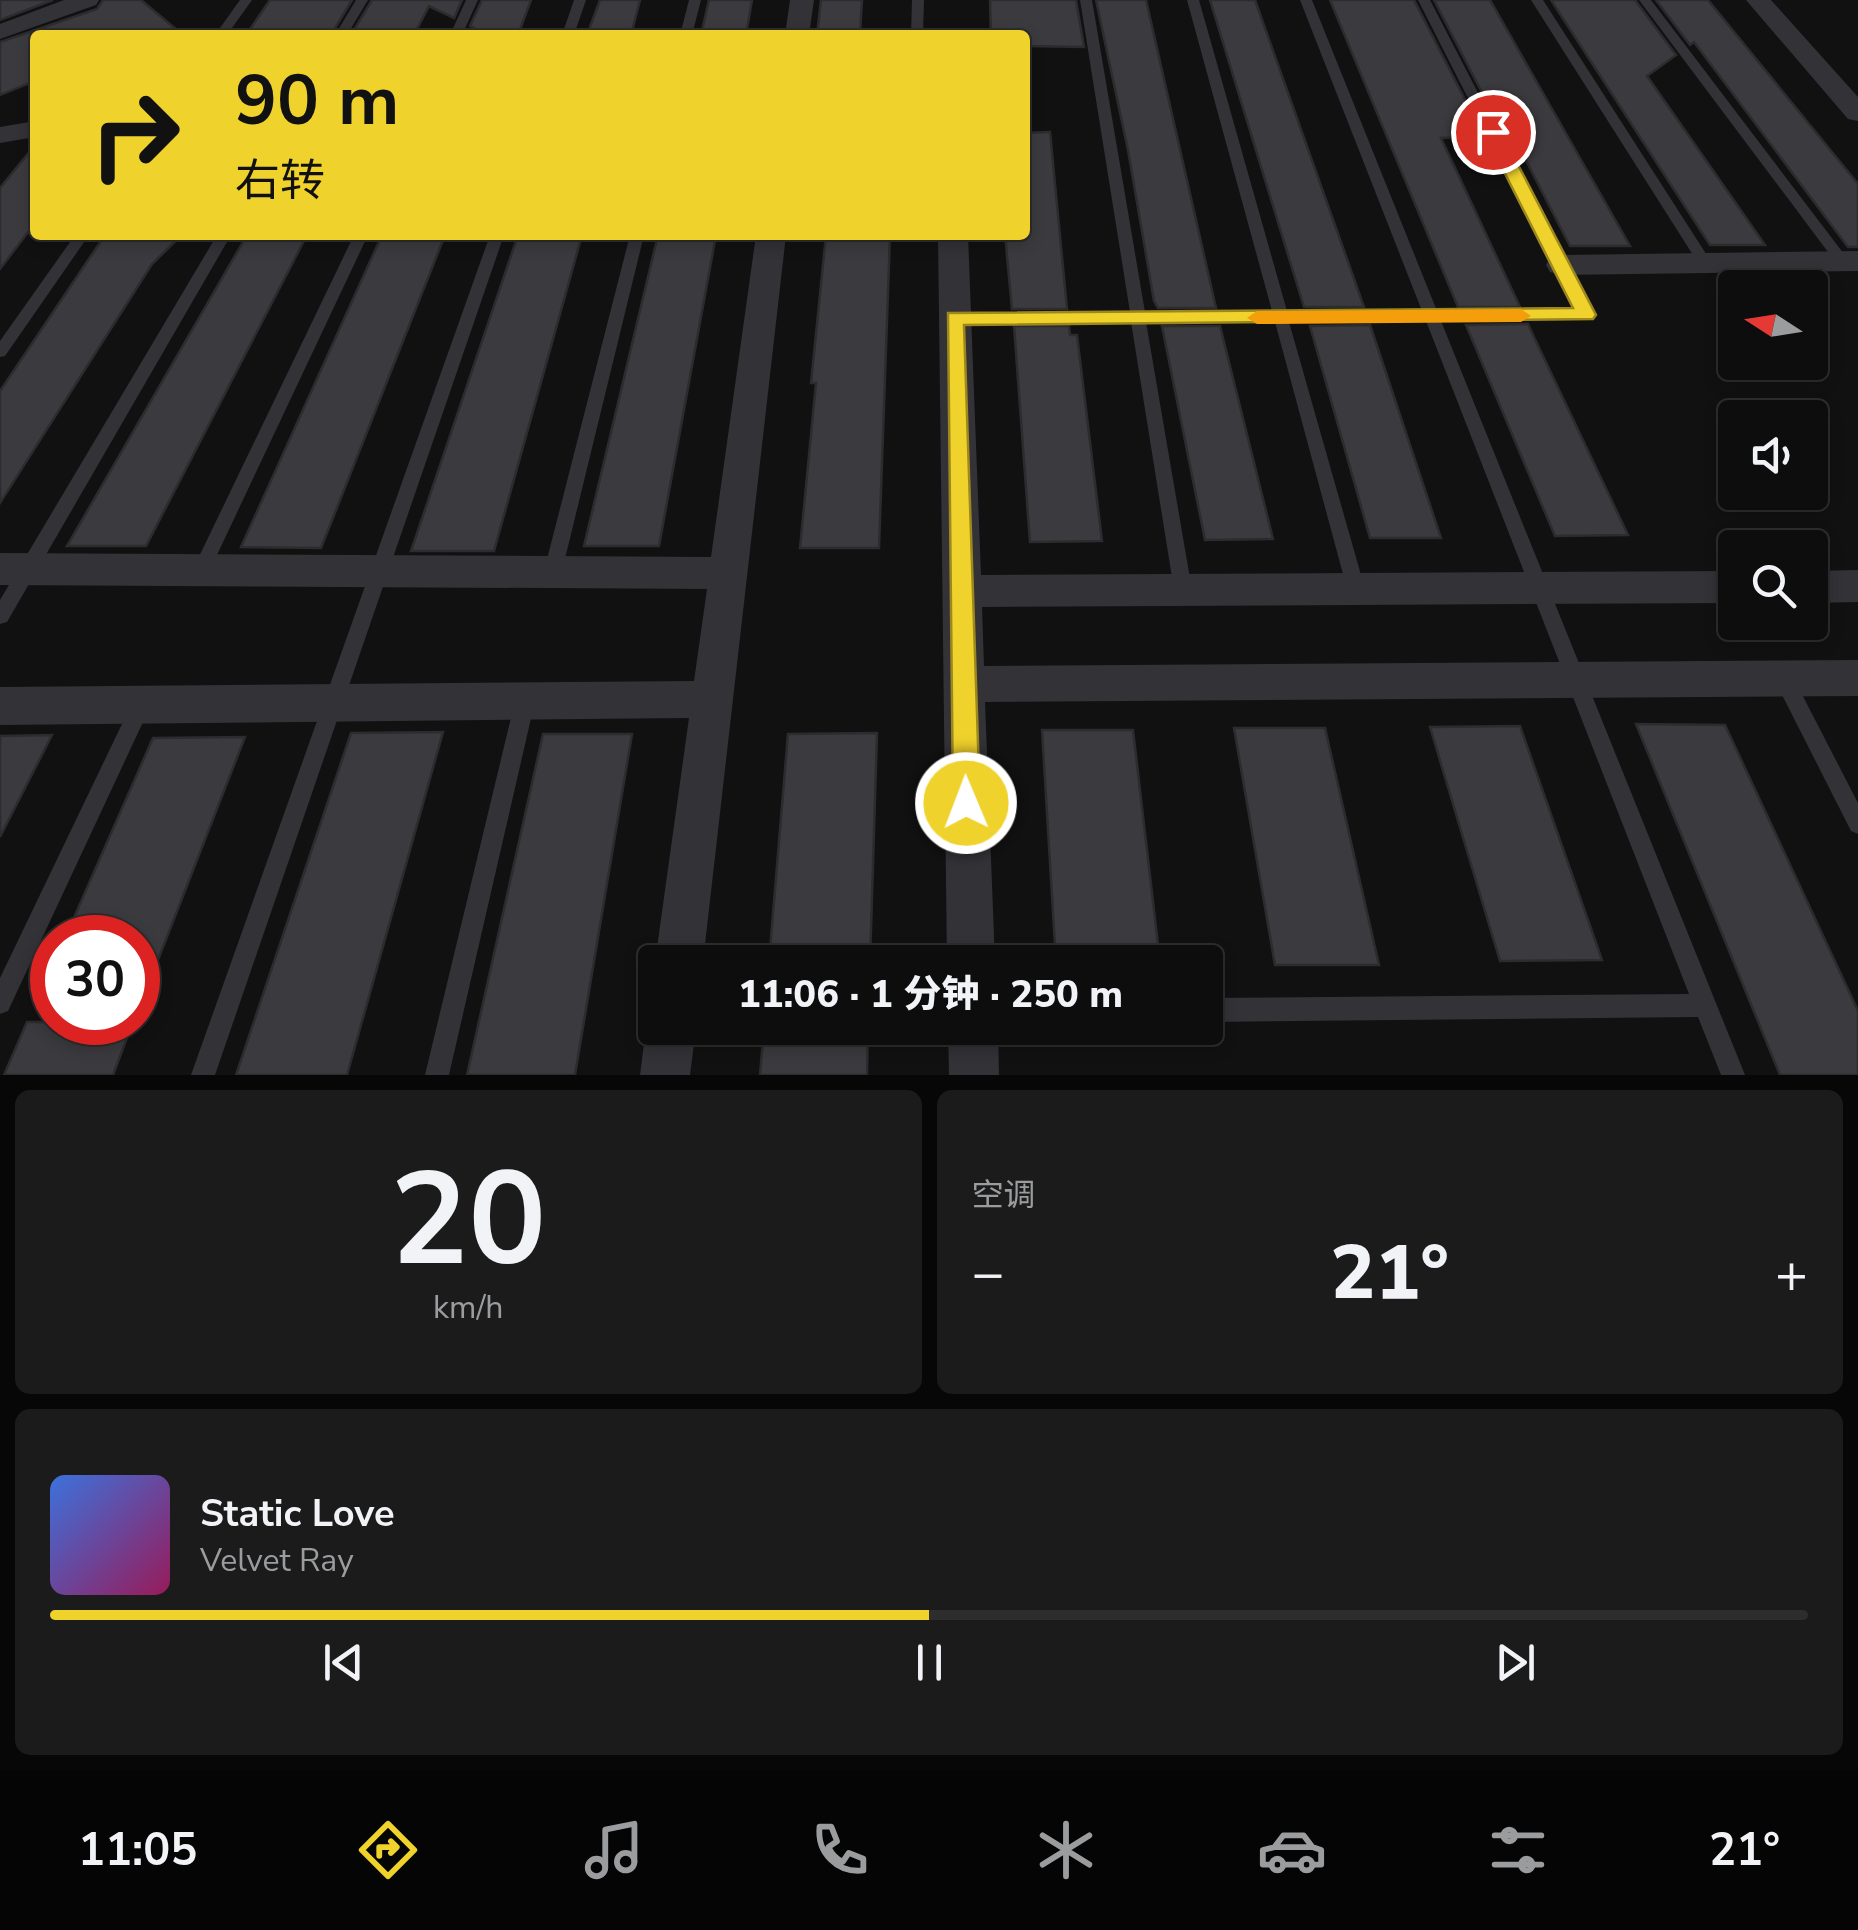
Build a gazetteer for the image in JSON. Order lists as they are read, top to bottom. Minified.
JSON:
{"north":"left","page":{"turn":["90 m","右转"],"limit":"30","trip":"11:06 · 1 分钟 · 250 m","tile":[["20","km/h"],"空调"],"heat":["−","21°","+"],"song":["Static Love","Velvet Ray"],"tabs":["11:05","21°"]}}
